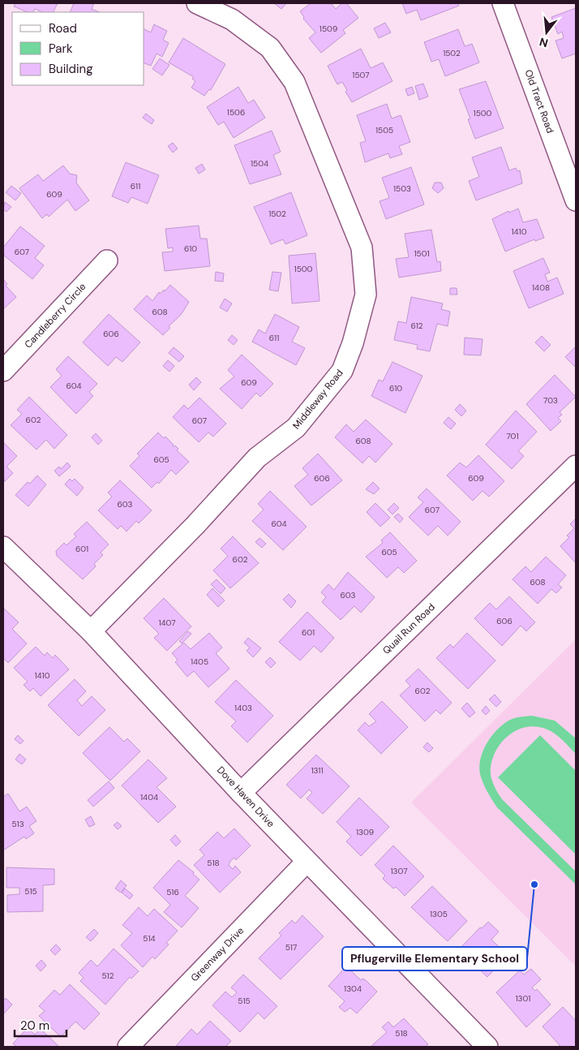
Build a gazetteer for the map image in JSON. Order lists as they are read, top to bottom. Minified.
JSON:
{"streets":{"street":["Old Tract Road","Candleberry Circle","Middleway Road","Quail Run Road","Dove Haven Drive","Greenway Drive"]},"crossings":[["Middleway Road","Dove Haven Drive"],["Quail Run Road","Dove Haven Drive"],["Dove Haven Drive","Greenway Drive"]],"places":["Pflugerville Elementary School"],"house_numbers":["1509","1502","1507","1506","1500","1505","1504","611","1503","609","1502","1410","610","607","1501","1500","1408","608","612","606","611","609","604","610","703","602","607","701","608","605","606","609","603","607","604","601","605","602","608","603","606","1407","601","1405","1410","602","1403","1311","1404","513","1309","518","1307","515","516","1305","514","517","512","1304","1301","515","518"],"legend":["Road","Park","Building"],"scale_bar":"20 m","north":"bottom"}
